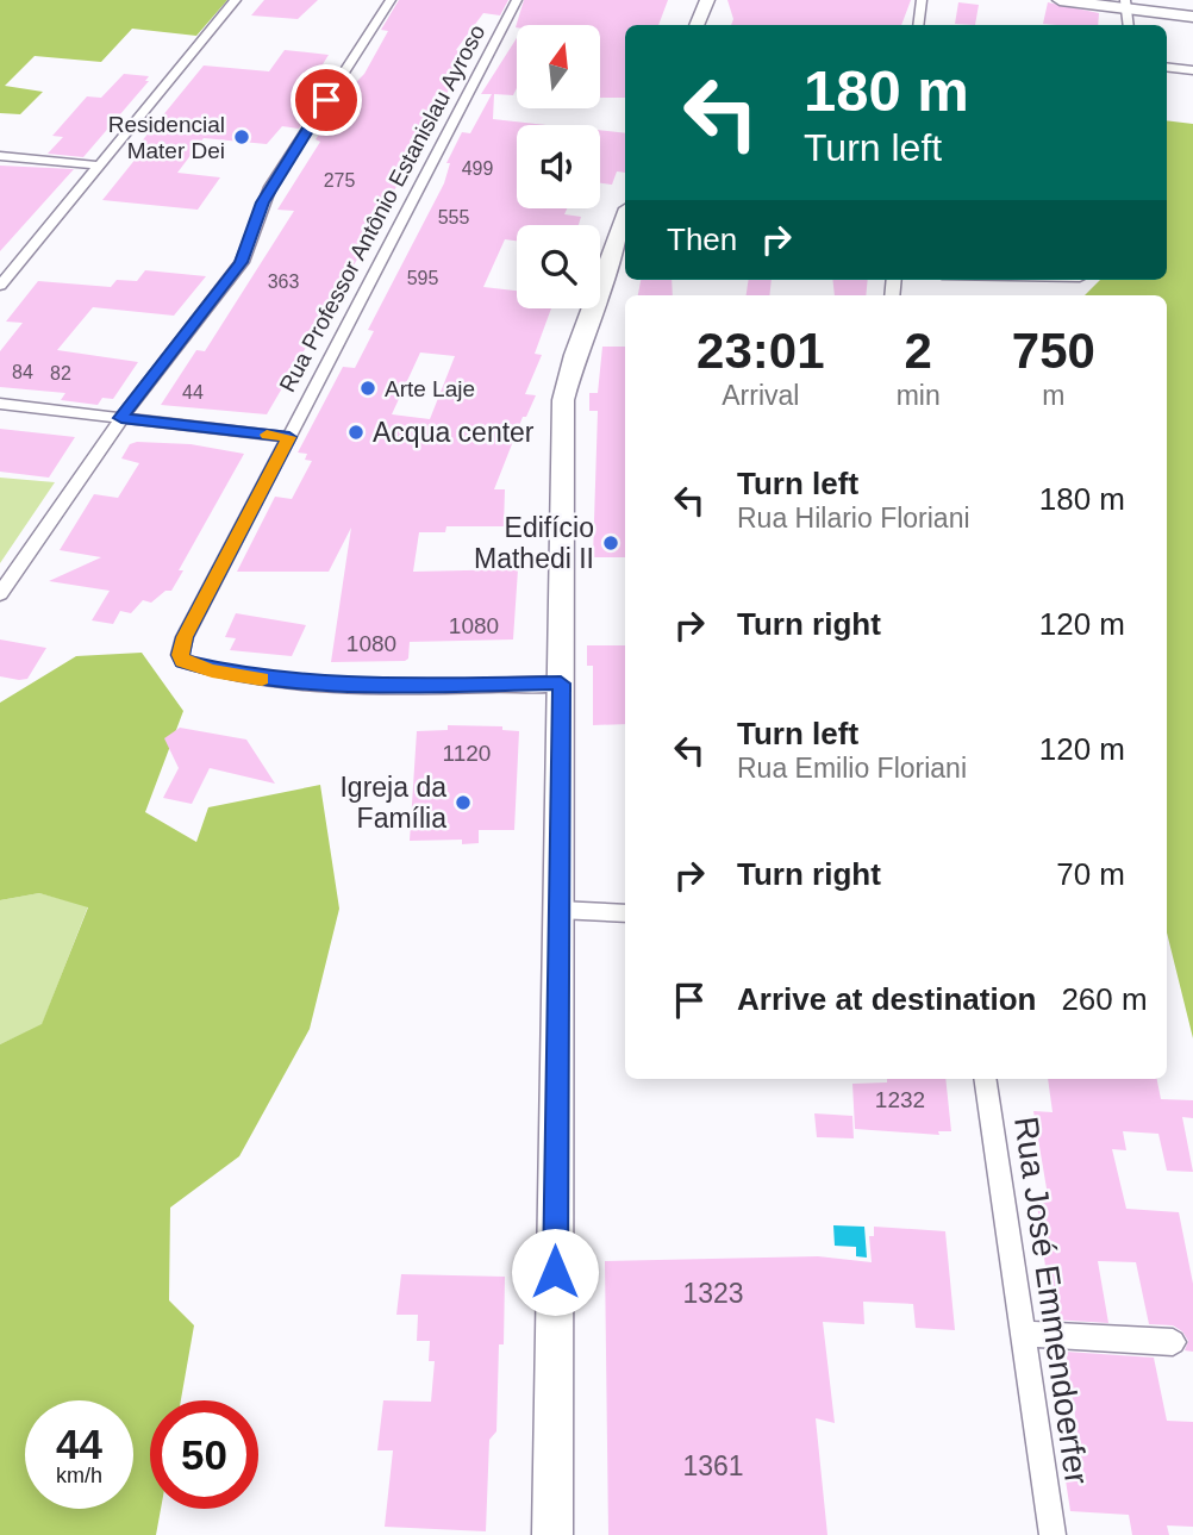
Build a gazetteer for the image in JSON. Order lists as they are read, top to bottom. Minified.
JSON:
{"streets":{"street":["Rua Professor Antônio Estanislau Ayroso","Rua José Emmendoerfer"]},"places":["Residencial Mater Dei","Arte Laje","Acqua center","Edifício Mathedi II","Igreja da Família"],"house_numbers":["499","275","555","595","363","84","82","44","1080","1080","1120","1232","1323","1361"],"north":"top","page":{"turn":["180 m","Turn left"],"then":"Then","eta":["23:01","Arrival","2","min","750","m"],"list":[{"name":"Turn left","note":"Rua Hilario Floriani","value":"180 m"},{"name":"Turn right","value":"120 m"},{"name":"Turn left","note":"Rua Emilio Floriani","value":"120 m"},{"name":"Turn right","value":"70 m"},{"name":"Arrive at destination","value":"260 m"}],"speed":"44 km/h","limit":"50"}}
